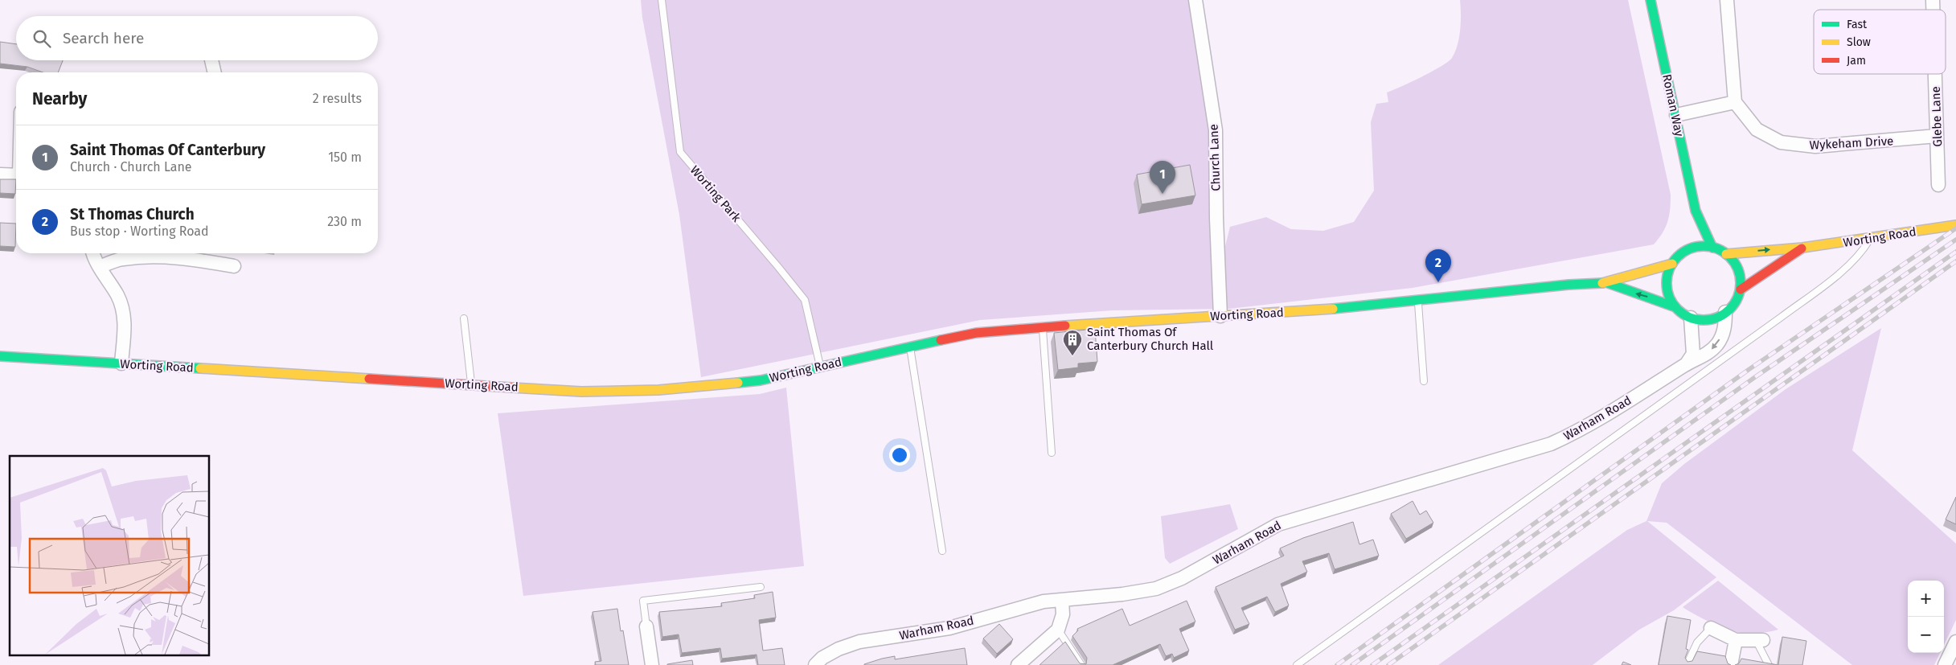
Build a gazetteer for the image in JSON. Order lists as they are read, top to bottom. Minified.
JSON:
{"streets":{"main road":["Roman Way","Worting Road"],"street":["Glebe Lane","Wykeham Drive","Church Lane","Warham Road"],"lane":["Worting Park"]},"crossings":[["Roman Way","Worting Road"],["Roman Way","Warham Road"],["Glebe Lane","Wykeham Drive"],["Church Lane","Worting Road"],["Worting Park","Worting Road"],["Worting Road","Warham Road"]],"places":{"building":["Saint Thomas Of Canterbury Church Hall"]},"legend":["Fast","Slow","Jam"],"page":{"search":"Search here","heading":["Nearby","2 results"],"list":[{"mark":"1","name":"Saint Thomas Of Canterbury","note":"Church · Church Lane","value":"150 m"},{"mark":"2","name":"St Thomas Church","note":"Bus stop · Worting Road","value":"230 m"}],"pins":["1","2"],"map_buttons":["+","−"]}}
